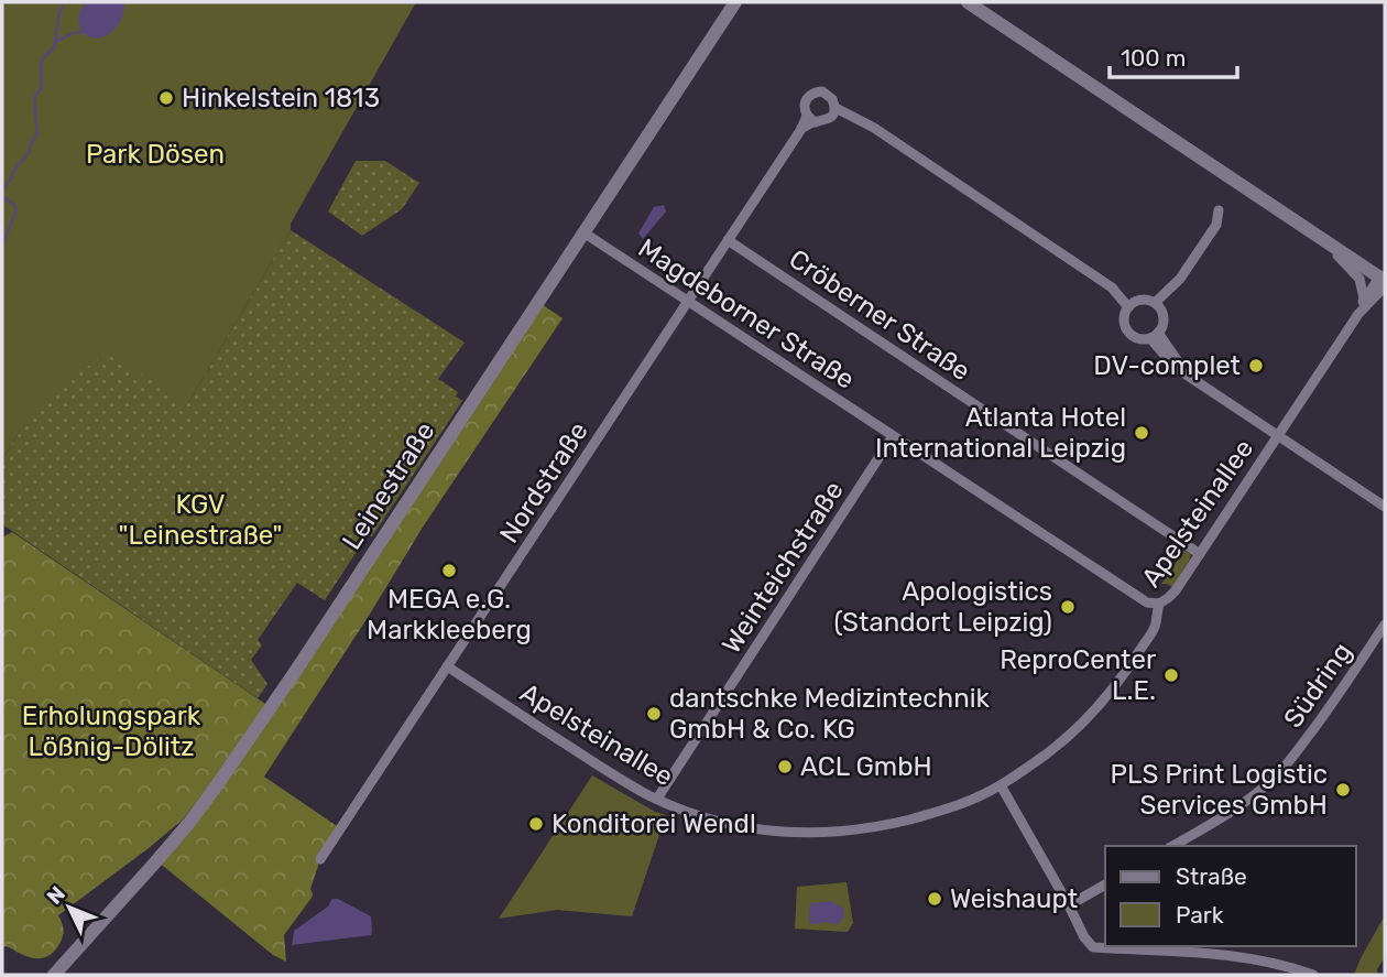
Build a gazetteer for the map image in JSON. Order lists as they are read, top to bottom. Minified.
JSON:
{"streets":{"main road":["Leinestraße"],"street":["Magdeborner Straße","Cröberner Straße","Nordstraße","Apelsteinallee","Weinteichstraße","Südring"]},"crossings":[["Magdeborner Straße","Nordstraße"],["Magdeborner Straße","Leinestraße"],["Magdeborner Straße","Apelsteinallee"],["Magdeborner Straße","Weinteichstraße"],["Cröberner Straße","Nordstraße"],["Cröberner Straße","Apelsteinallee"],["Nordstraße","Apelsteinallee"],["Apelsteinallee","Weinteichstraße"]],"parks":["Park Dösen","KGV \"Leinestraße\"","Erholungspark Lößnig-Dölitz"],"places":["Hinkelstein 1813","DV-complet","Atlanta Hotel International Leipzig","MEGA e.G. Markkleeberg","Apologistics (Standort Leipzig)","ReproCenter L.E.","dantschke Medizintechnik GmbH & Co. KG","ACL GmbH","PLS Print Logistic Services GmbH","Konditorei Wendl","Weishaupt"],"legend":["Straße","Park"],"scale_bar":"100 m","north":"top left"}
